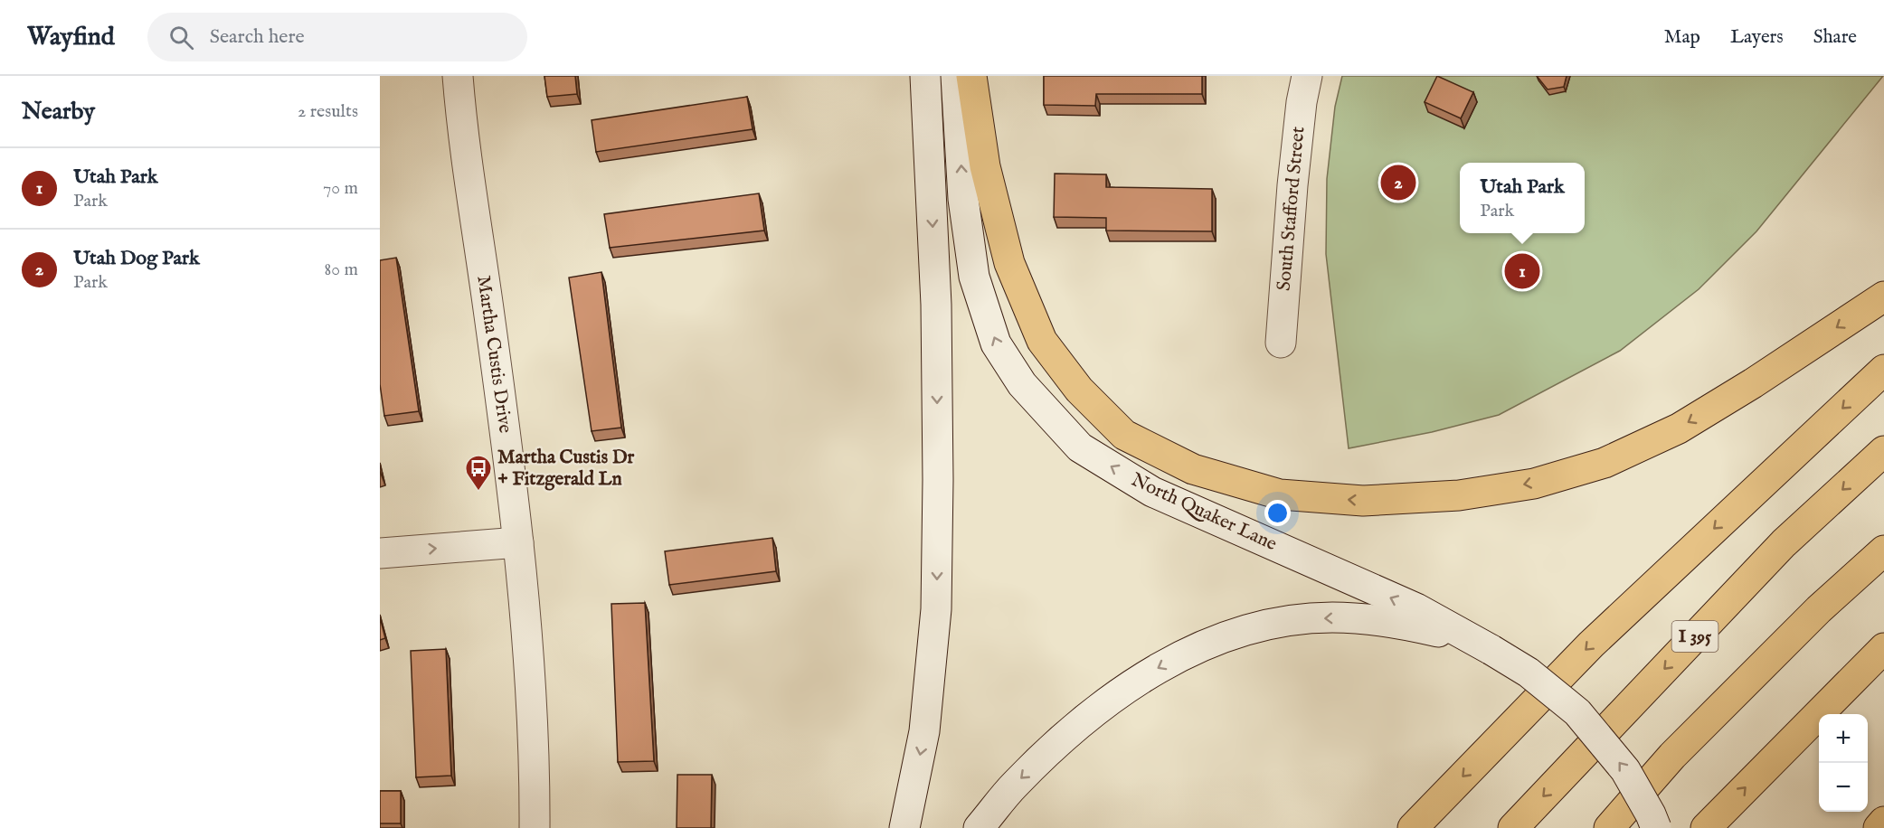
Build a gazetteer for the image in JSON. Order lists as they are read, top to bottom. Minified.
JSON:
{"streets":{"highway":["I 395"],"main road":["South Stafford Street","Martha Custis Drive","North Quaker Lane"]},"one_way":["North Quaker Lane"],"places":{"bus stop":["Martha Custis Dr + Fitzgerald Ln"]},"page":{"header":"Wayfind","search":"Search here","nav":["Map","Layers","Share"],"heading":["Nearby","2 results"],"list":[{"mark":"1","name":"Utah Park","note":"Park","value":"70 m"},{"mark":"2","name":"Utah Dog Park","note":"Park","value":"80 m"}],"popup":["Utah Park","Park"],"pins":["2","1"],"map_buttons":["+","−"]}}
